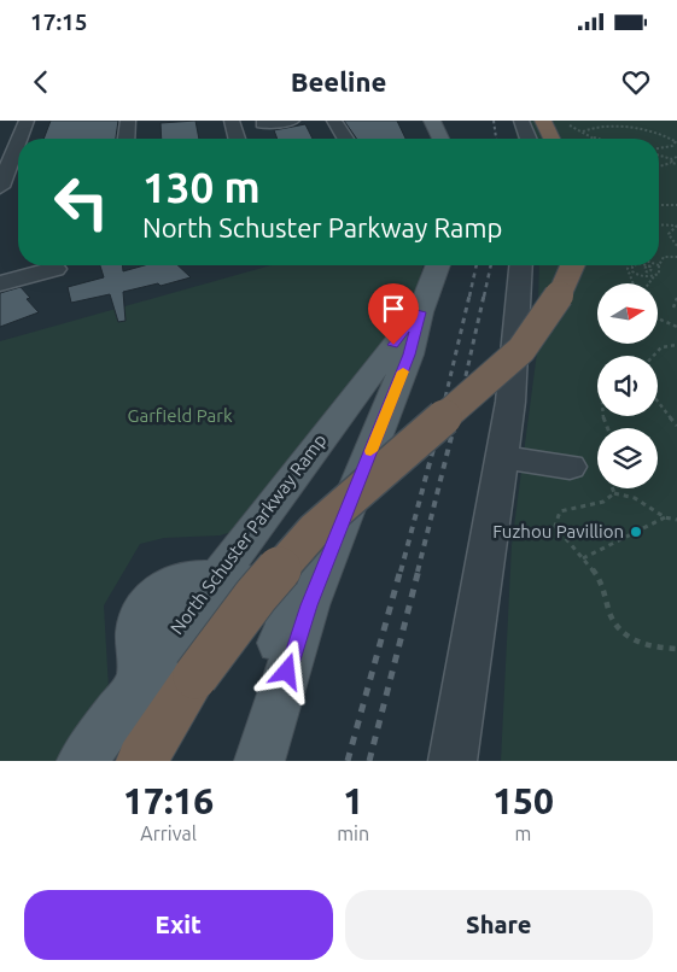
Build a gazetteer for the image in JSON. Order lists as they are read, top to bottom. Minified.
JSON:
{"streets":{"main road":["North Schuster Parkway Ramp"]},"parks":["Garfield Park"],"places":["Fuzhou Pavillion"],"north":"right","page":{"status":"17:15","header":"Beeline","turn":["130 m","North Schuster Parkway Ramp"],"eta":["17:16","Arrival","1","min","150","m"],"buttons":["Exit","Share"]}}
